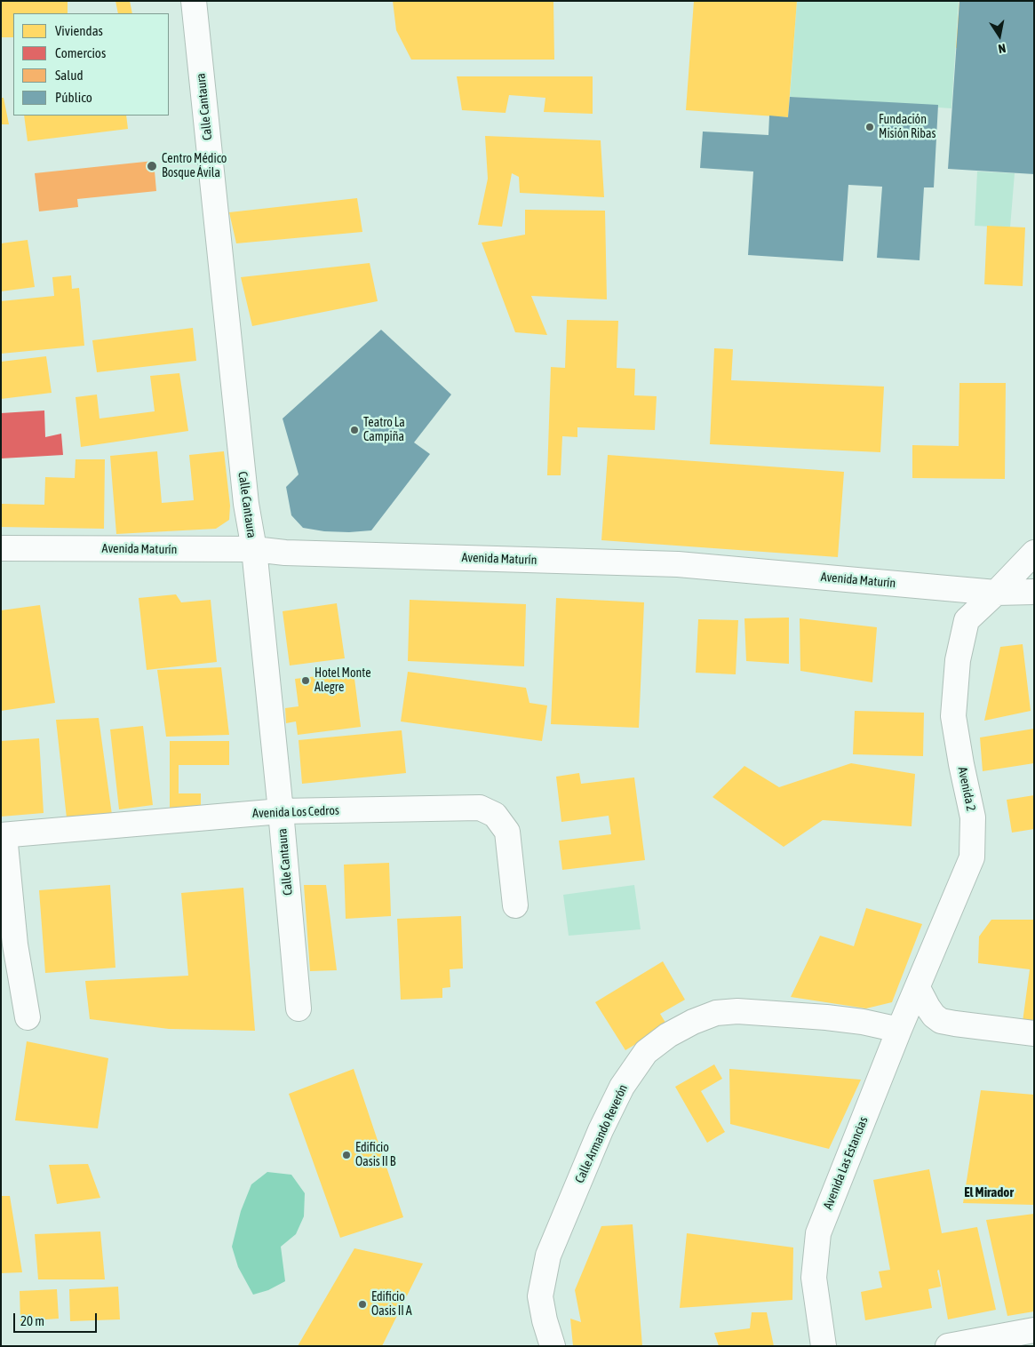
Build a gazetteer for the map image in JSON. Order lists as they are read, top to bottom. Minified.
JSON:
{"streets":{"street":["Calle Cantaura","Avenida Maturín","Avenida 2","Avenida Los Cedros","Calle Armando Reverón","Avenida Las Estancias"]},"crossings":[["Calle Cantaura","Avenida Maturín"],["Calle Cantaura","Avenida Los Cedros"],["Avenida Maturín","Avenida 2"],["Avenida 2","Avenida Las Estancias"],["Calle Armando Reverón","Avenida Las Estancias"]],"districts":["El Mirador"],"places":["Fundación Misión Ribas","Centro Médico Bosque Ávila","Teatro La Campiña","Hotel Monte Alegre","Edificio Oasis II B","Edificio Oasis II A"],"legend":["Viviendas","Comercios","Salud","Público"],"scale_bar":"20 m","north":"bottom"}
